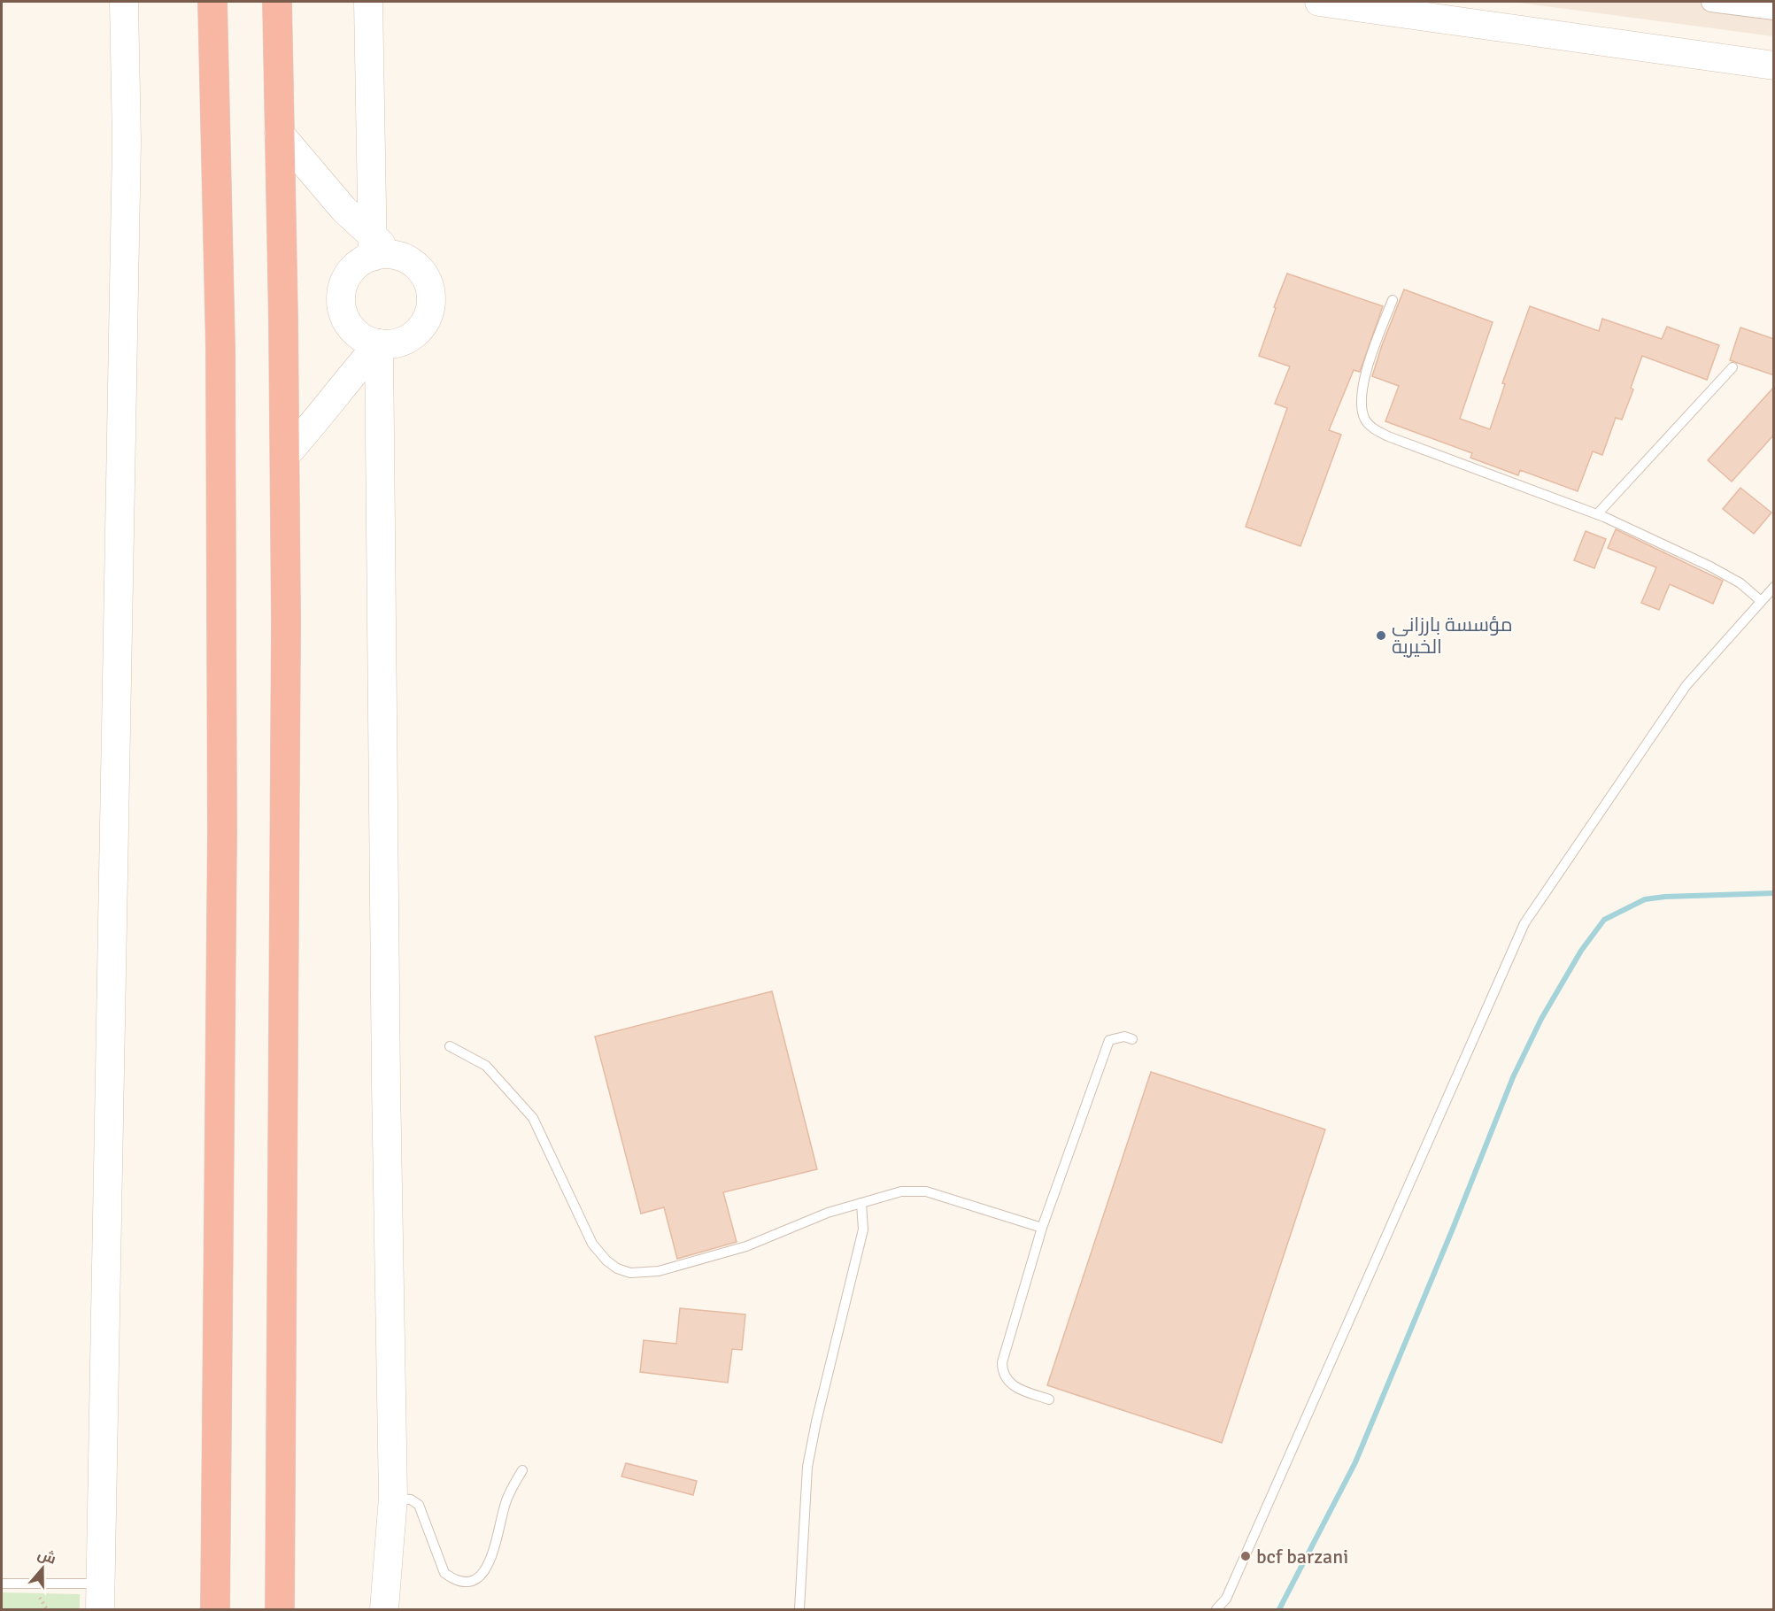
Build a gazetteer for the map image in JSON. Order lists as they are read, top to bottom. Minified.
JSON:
{"places":["مؤسسة بارزانی الخیریة","bcf barzani"],"north":"top"}
